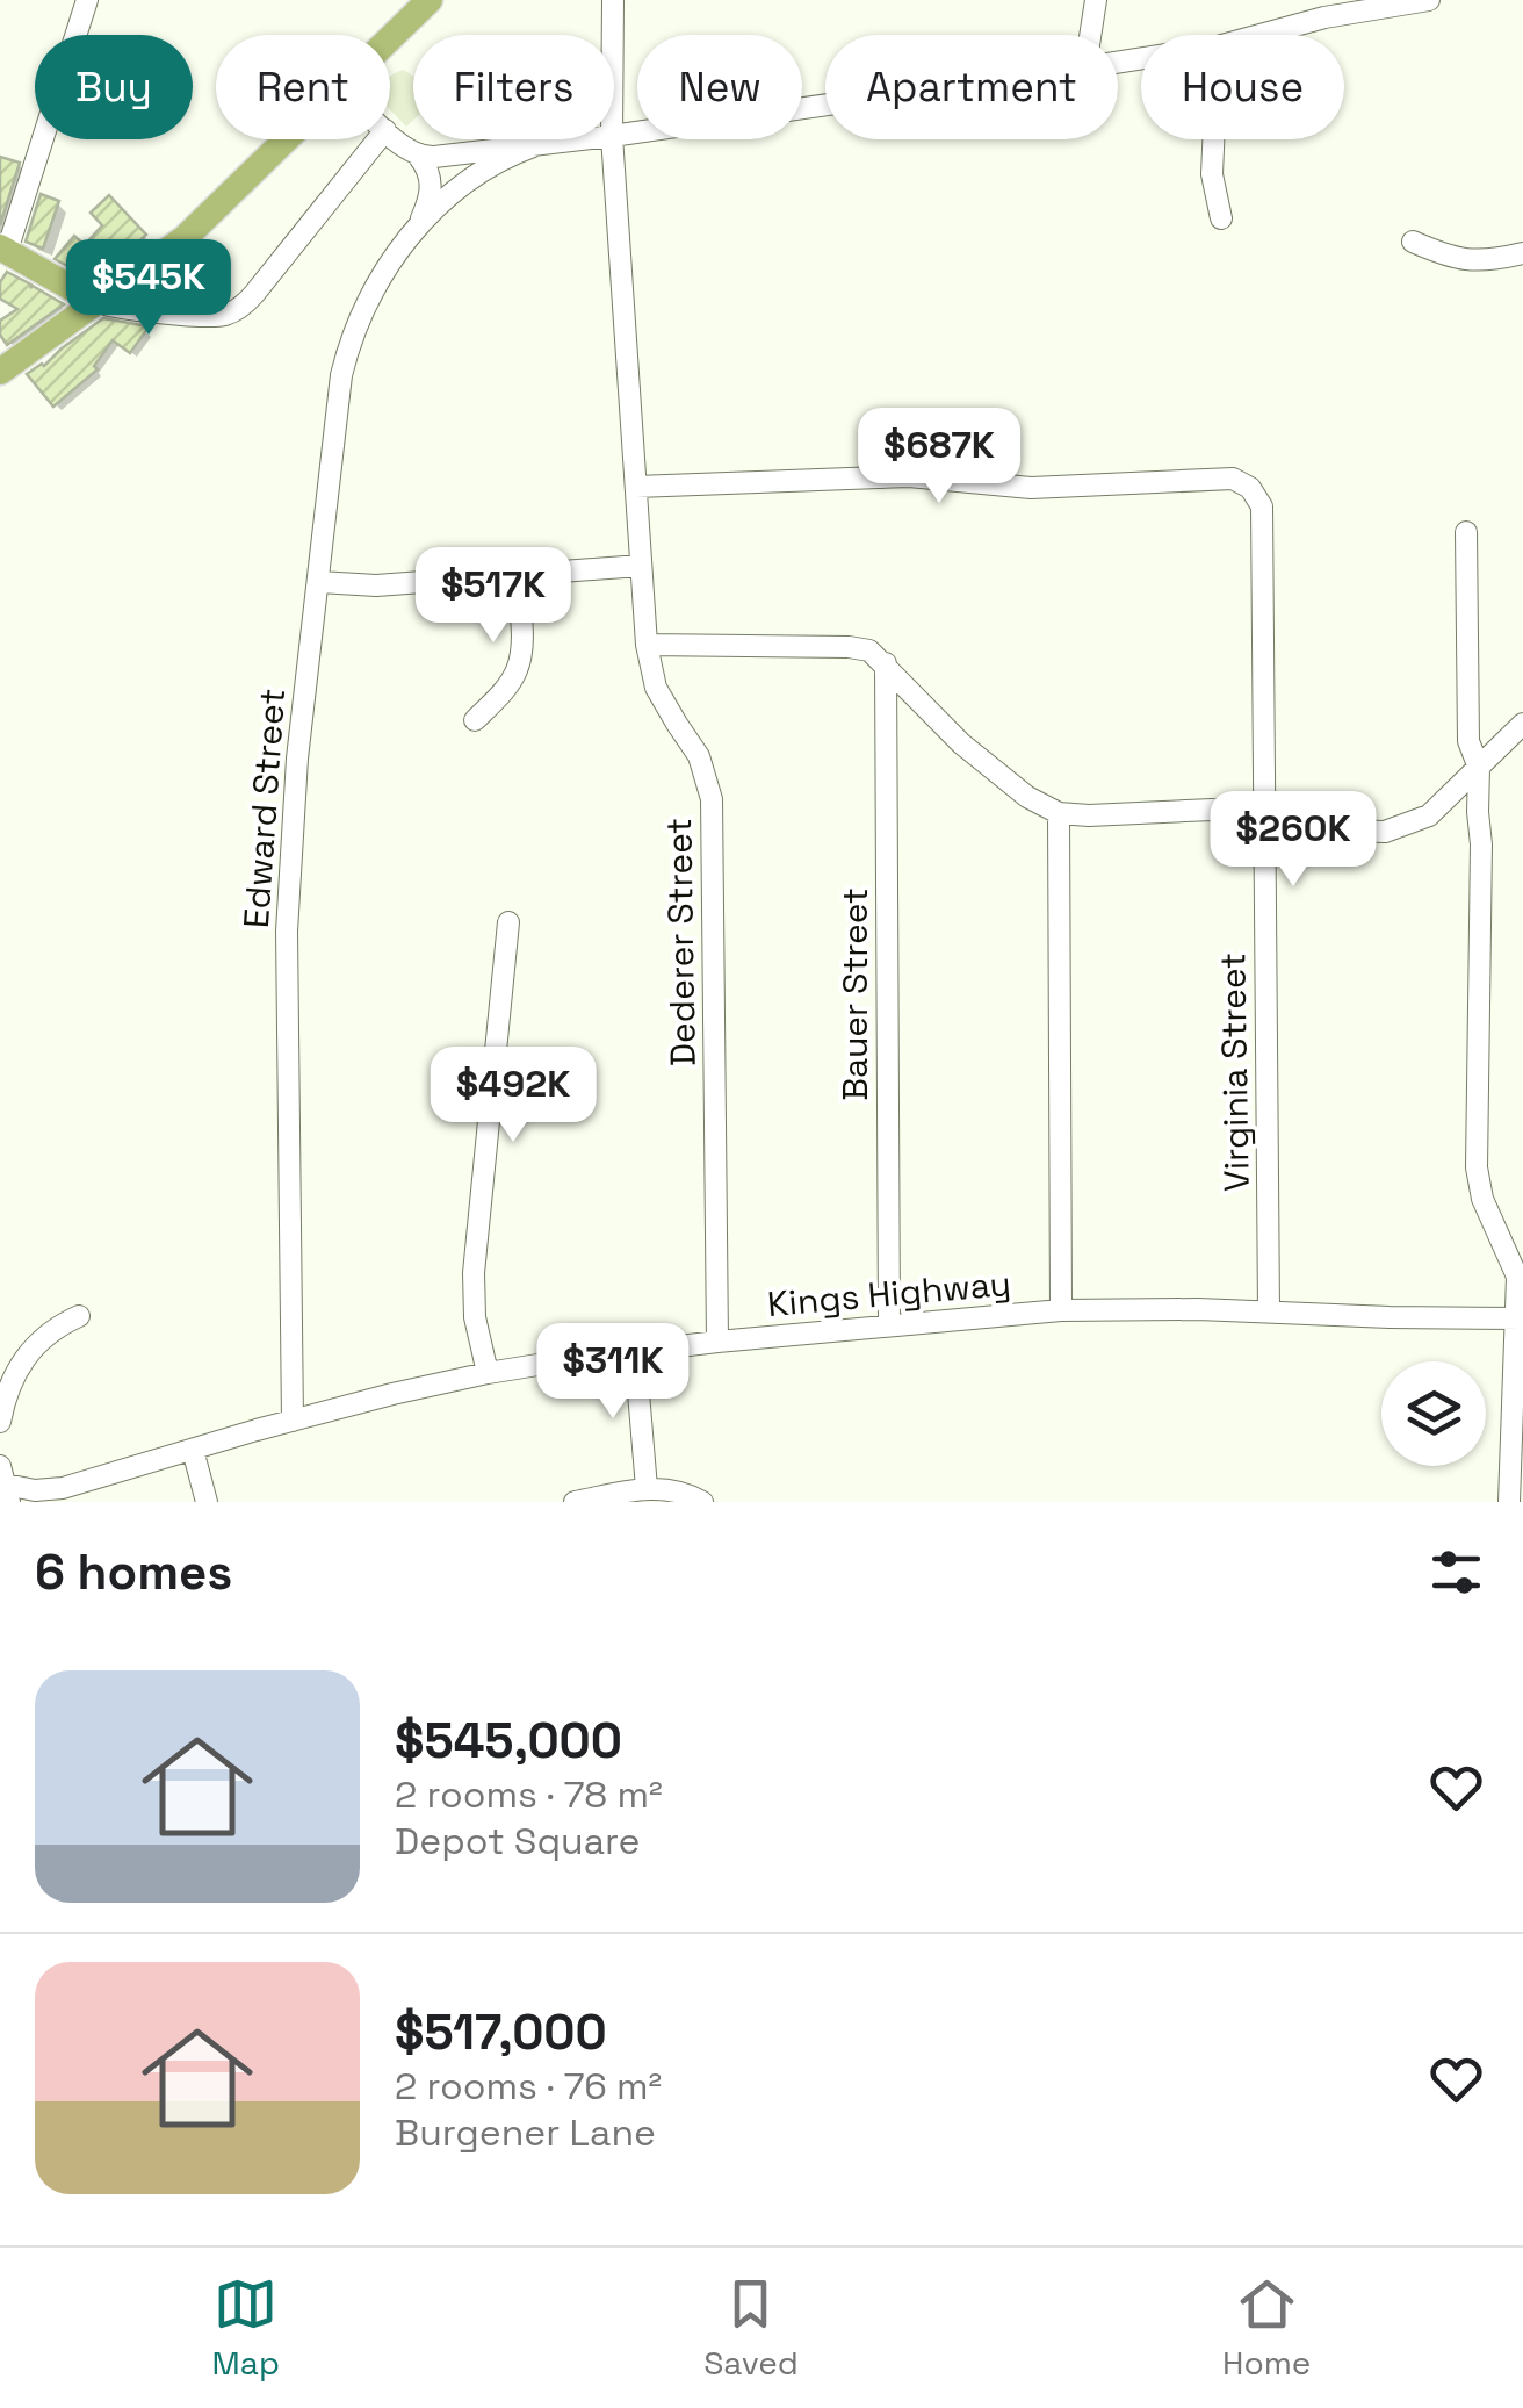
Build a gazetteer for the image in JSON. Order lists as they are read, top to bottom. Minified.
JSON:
{"streets":{"street":["Edward Street","Dederer Street","Bauer Street","Virginia Street","Kings Highway"]},"crossings":[["Edward Street","Kings Highway"],["Dederer Street","Virginia Street"],["Dederer Street","Kings Highway"],["Bauer Street","Kings Highway"],["Virginia Street","Kings Highway"]],"page":{"chip":["Buy","Rent","Filters","New","Apartment","House"],"price":["$545K","$687K","$517K","$260K","$492K","$311K"],"heading":"6 homes","list":[{"name":"$545,000","note":"2 rooms · 78 m² · Depot Square"},{"name":"$517,000","note":"2 rooms · 76 m² · Burgener Lane"}],"tabs":["Map","Saved","Home"]}}
